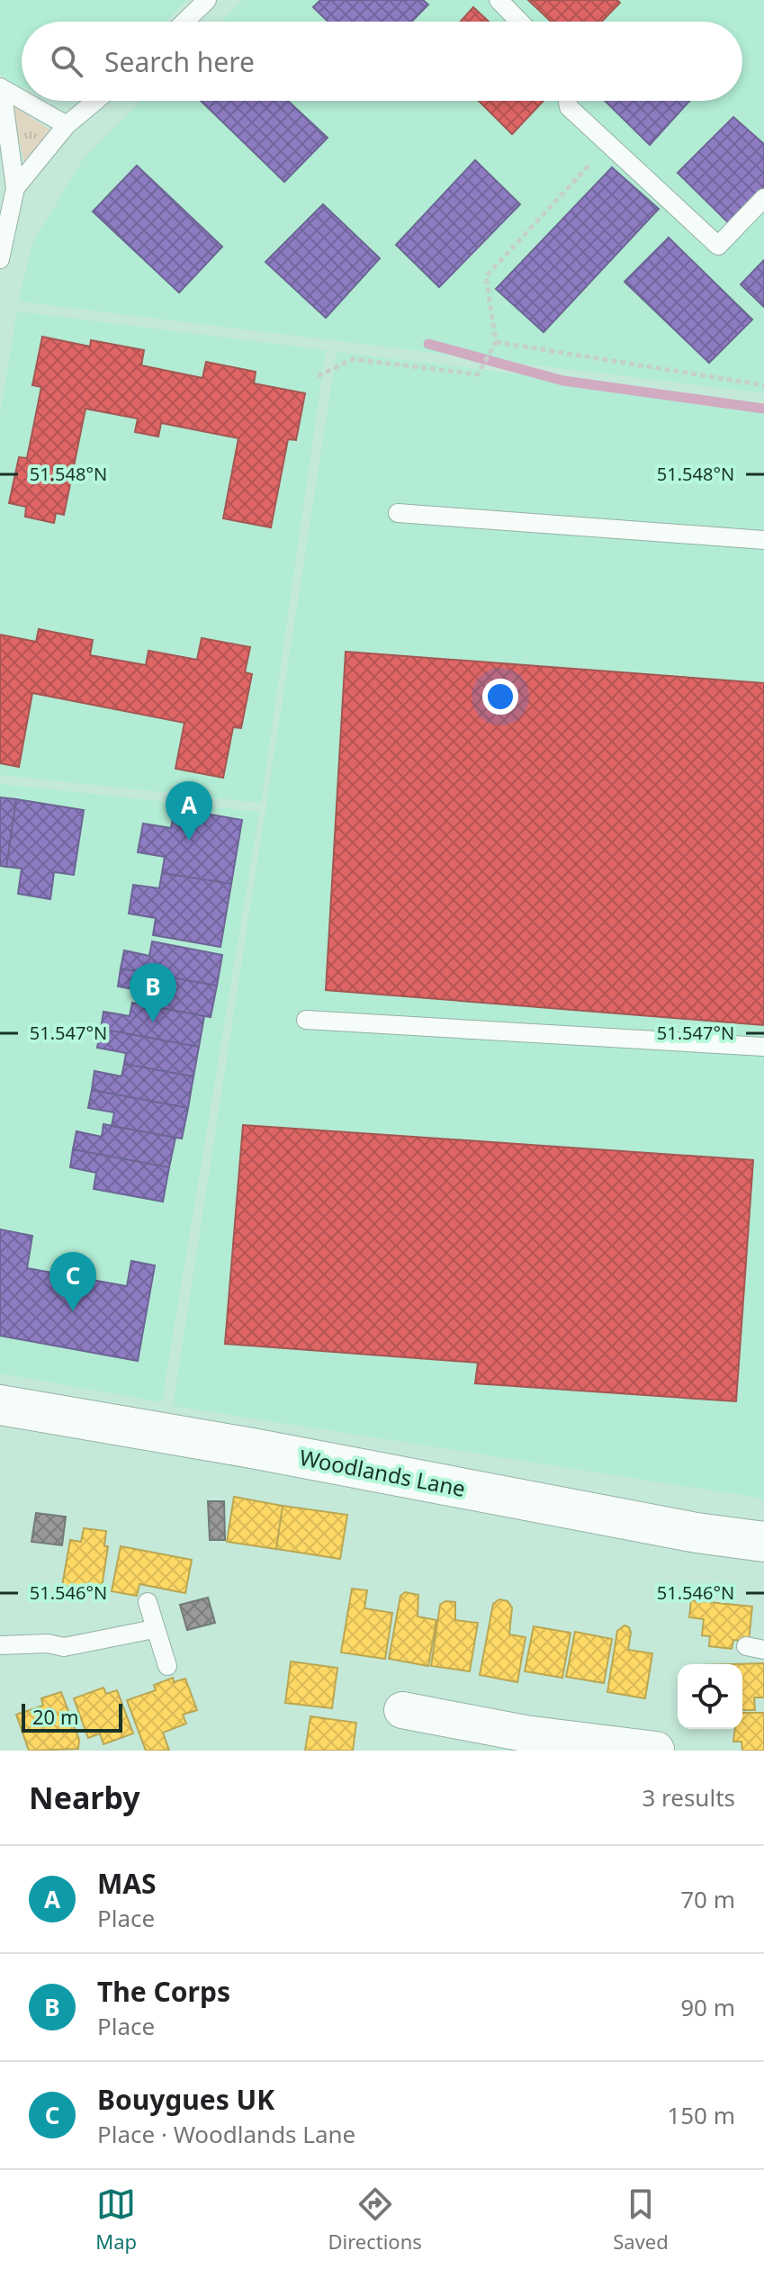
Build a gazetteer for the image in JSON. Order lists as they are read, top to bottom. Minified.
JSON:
{"streets":{"street":["Woodlands Lane"]},"scale_bar":"20 m","page":{"search":"Search here","pins":["A","B","C"],"scale":"20 m","heading":["Nearby","3 results"],"list":[{"mark":"A","name":"MAS","note":"Place","value":"70 m"},{"mark":"B","name":"The Corps","note":"Place","value":"90 m"},{"mark":"C","name":"Bouygues UK","note":"Place · Woodlands Lane","value":"150 m"}],"nav":["Map","Directions","Saved"]},"coordinates":["51.548°N","51.547°N","51.546°N"]}
